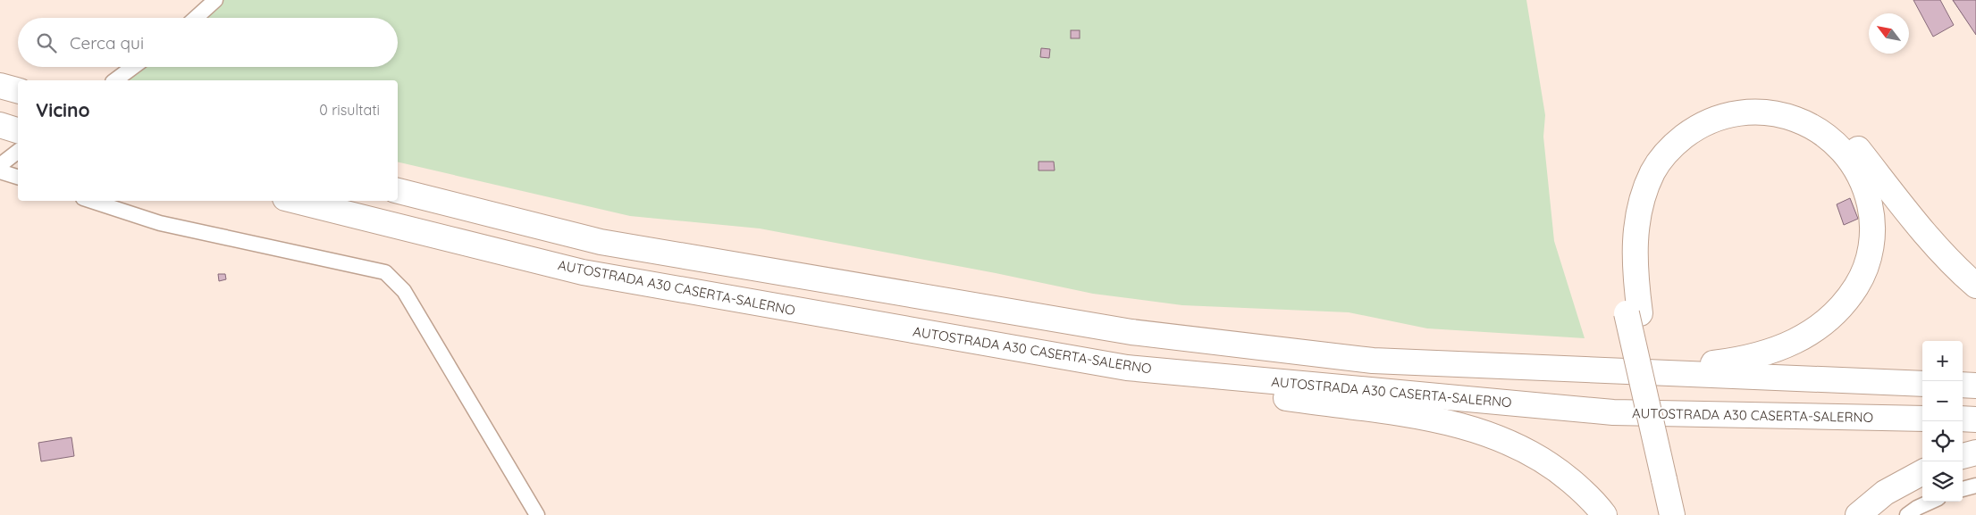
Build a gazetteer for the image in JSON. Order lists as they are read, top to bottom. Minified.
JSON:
{"streets":{"highway":["AUTOSTRADA A30 CASERTA-SALERNO"]},"north":"top left","page":{"search":"Cerca qui","heading":["Vicino","0 risultati"],"map_buttons":["+","−"]}}
